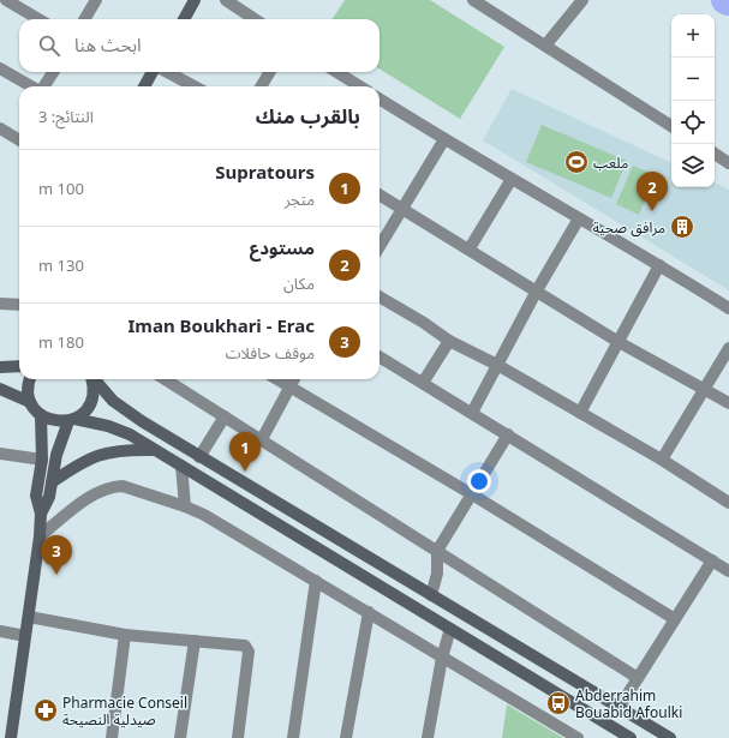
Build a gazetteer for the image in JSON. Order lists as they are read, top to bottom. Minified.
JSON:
{"places":{"sports":["ملعب"],"building":["مرافق صحية"],"bus stop":["Abderrahim Bouabid Afoulki"],"pharmacy":["Pharmacie Conseil صيدلية النصيحة"]},"page":{"map_buttons":["+","−"],"search":"ابحث هنا","heading":["بالقرب منك","النتائج: 3"],"list":[{"mark":"1","name":"Supratours","note":"متجر","value":"100 m"},{"mark":"2","name":"مستودع","note":"مكان","value":"130 m"},{"mark":"3","name":"Iman Boukhari - Erac","note":"موقف حافلات","value":"180 m"}],"pins":["2","1","3"]}}
